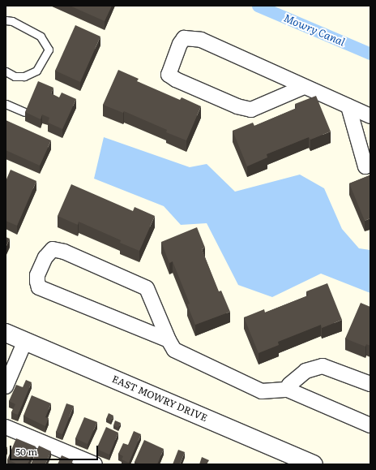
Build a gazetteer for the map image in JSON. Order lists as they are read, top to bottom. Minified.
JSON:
{"streets":{"street":["EAST MOWRY DRIVE"]},"water":["Mowry Canal"],"scale_bar":"50 m"}
